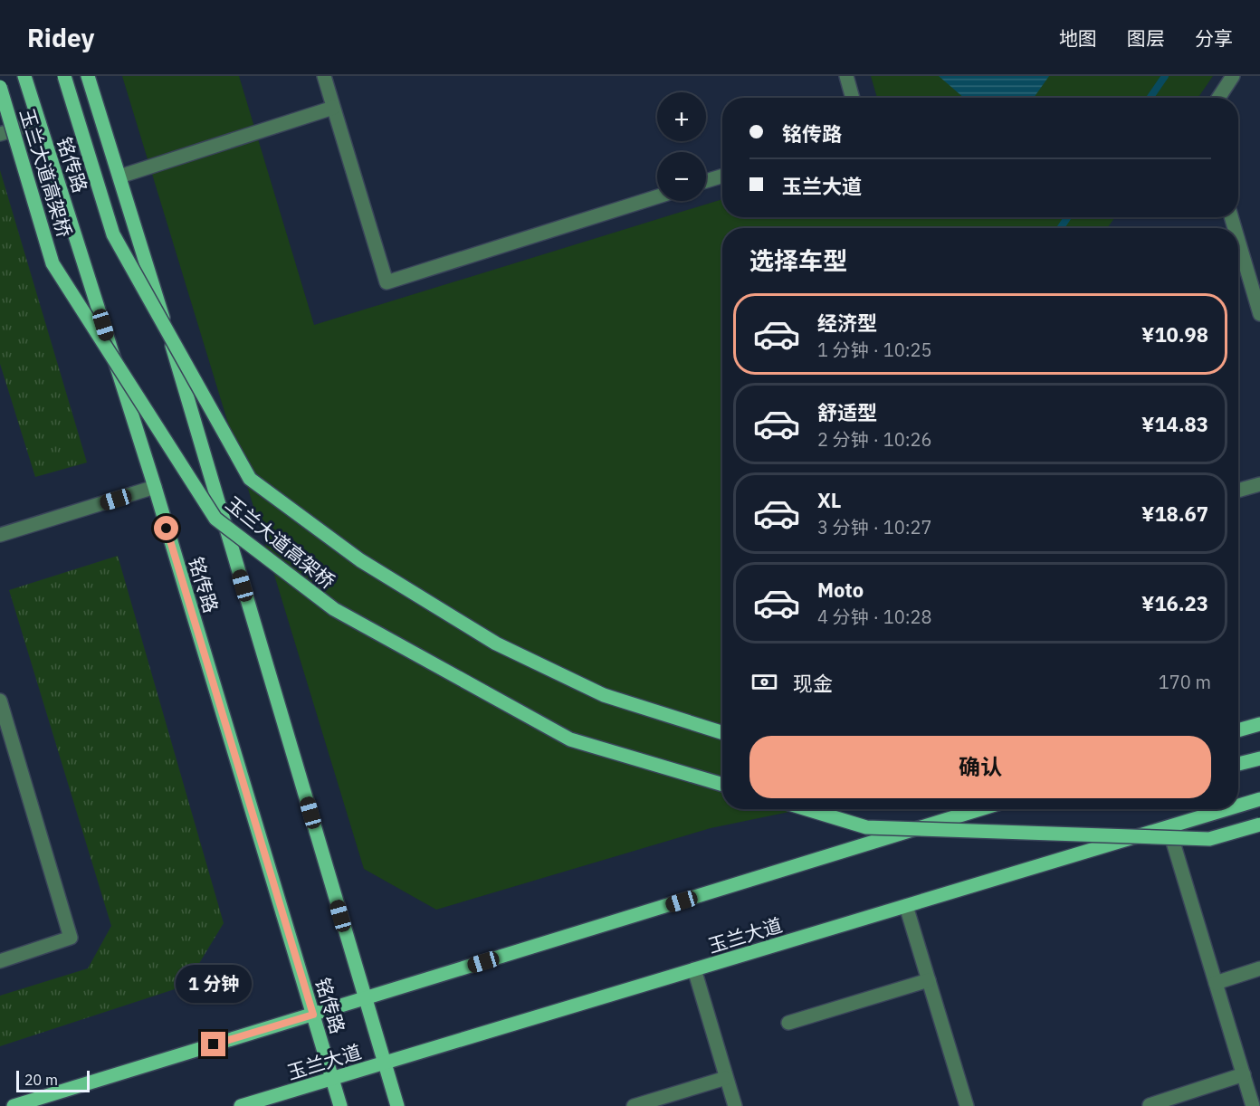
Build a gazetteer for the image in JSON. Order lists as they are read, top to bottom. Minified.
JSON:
{"streets":{"main road":["铭传路","玉兰大道高架桥","玉兰大道"]},"crossings":[["铭传路","玉兰大道"]],"scale_bar":"20 m","page":{"header":"Ridey","nav":["地图","图层","分享"],"map_buttons":["+","−"],"banner":["铭传路","玉兰大道"],"heading":"选择车型","list":[{"name":"经济型","note":"1 分钟 · 10:25","value":"¥10.98"},{"name":"舒适型","note":"2 分钟 · 10:26","value":"¥14.83"},{"name":"XL","note":"3 分钟 · 10:27","value":"¥18.67"},{"name":"Moto","note":"4 分钟 · 10:28","value":"¥16.23"}],"pay":["现金","170 m"],"buttons":"确认","bubble":"1 分钟","scale":"20 m"}}
